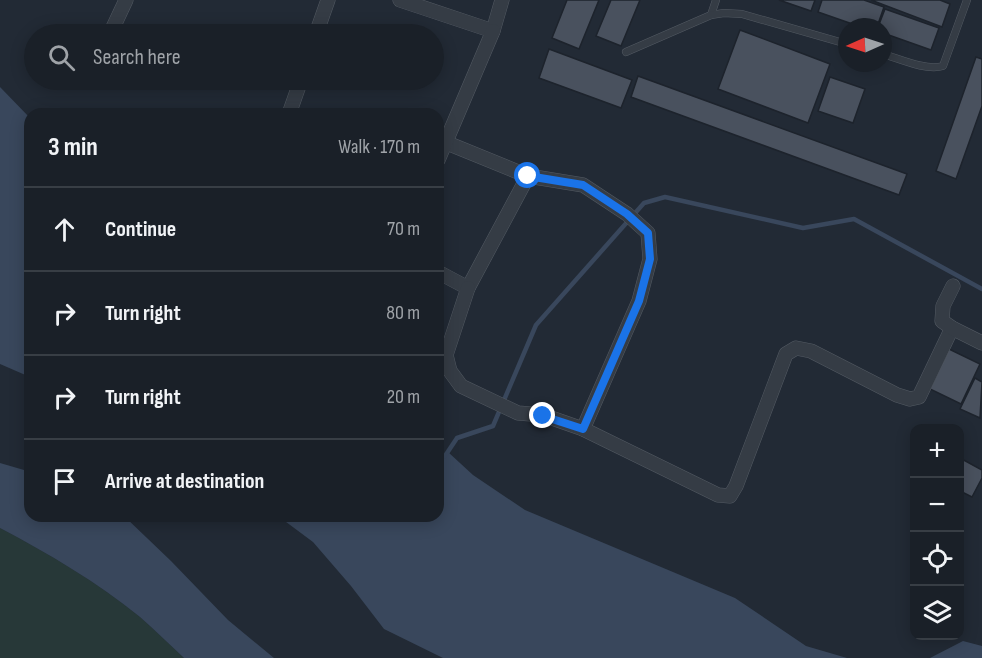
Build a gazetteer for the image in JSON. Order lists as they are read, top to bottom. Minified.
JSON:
{"north":"left","page":{"search":"Search here","heading":["3 min","Walk · 170 m"],"list":[["Continue","70 m"],["Turn right","80 m"],["Turn right","20 m"],"Arrive at destination"],"map_buttons":["+","−"]}}
